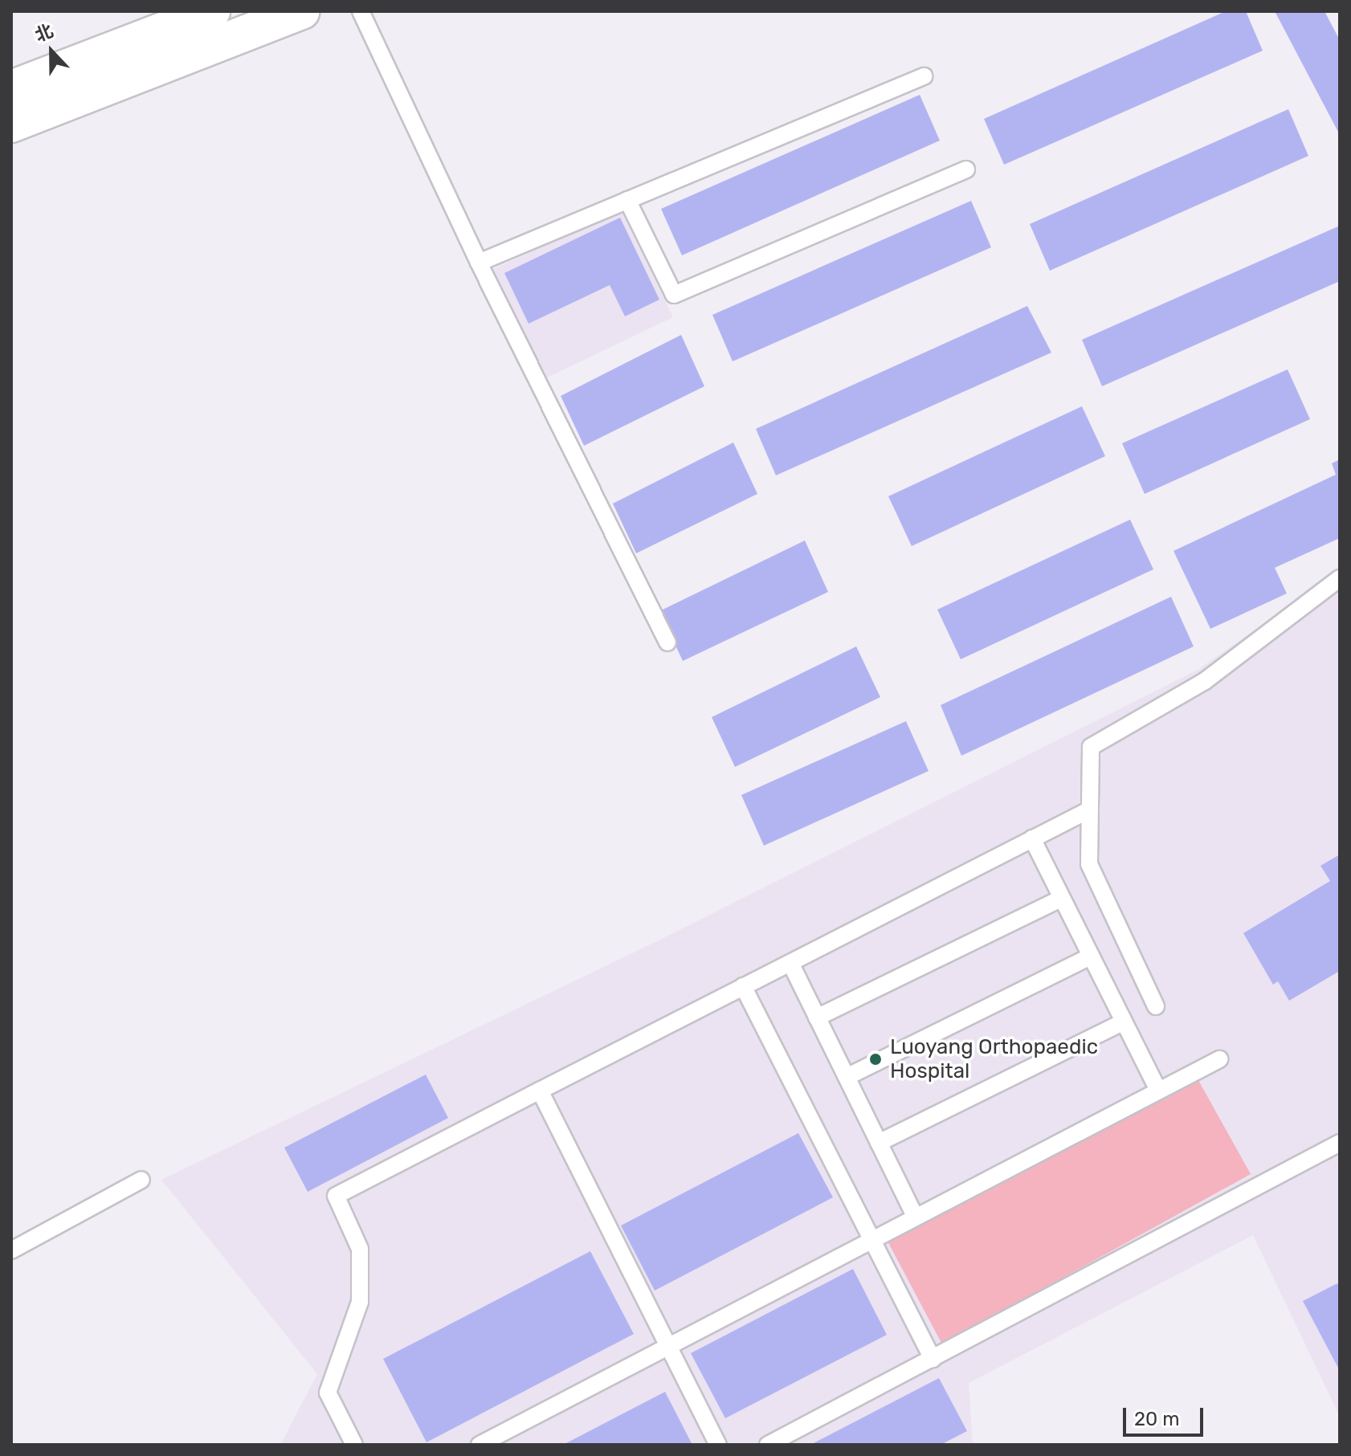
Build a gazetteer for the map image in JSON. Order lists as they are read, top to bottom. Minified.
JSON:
{"places":["Luoyang Orthopaedic Hospital"],"scale_bar":"20 m","north":"top"}
